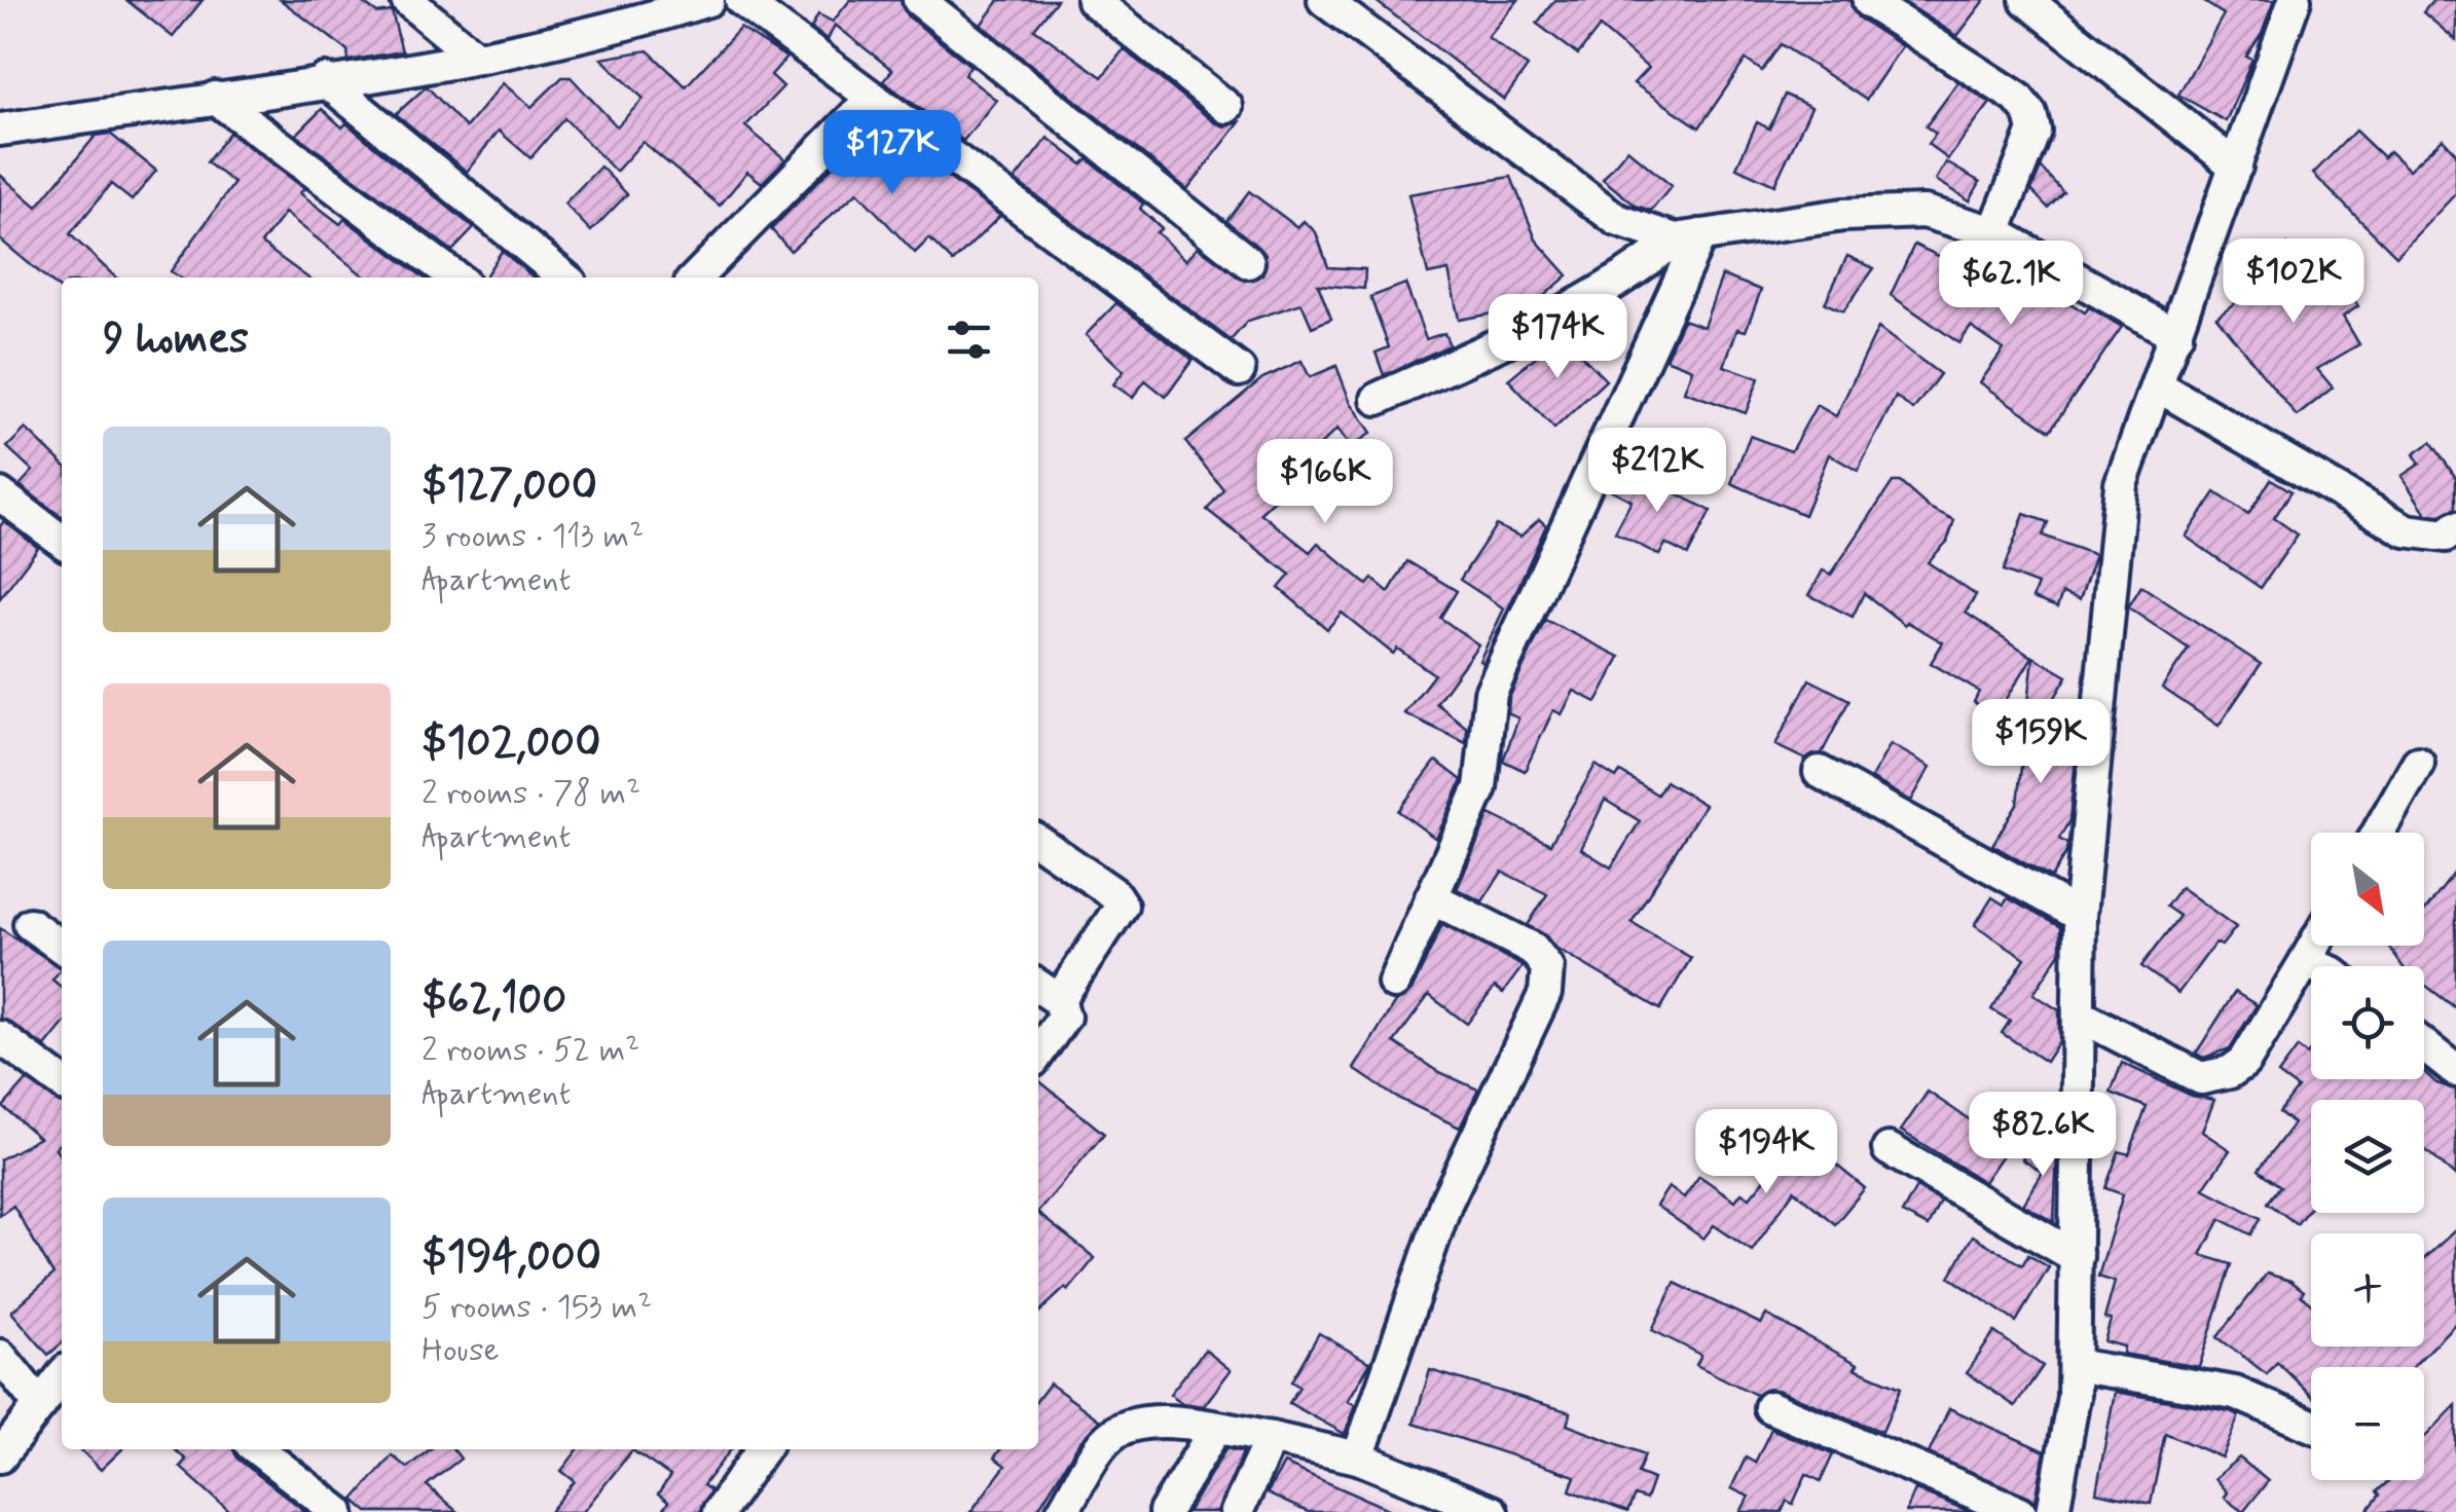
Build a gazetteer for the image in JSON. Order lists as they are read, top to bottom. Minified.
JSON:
{"north":"bottom right","page":{"price":["$127K","$102K","$62.1K","$174K","$212K","$166K","$159K","$82.6K","$194K"],"heading":"9 homes","list":[{"name":"$127,000","note":"3 rooms · 113 m² · Apartment"},{"name":"$102,000","note":"2 rooms · 78 m² · Apartment"},{"name":"$62,100","note":"2 rooms · 52 m² · Apartment"},{"name":"$194,000","note":"5 rooms · 153 m² · House"}],"map_buttons":["+","−"]}}
